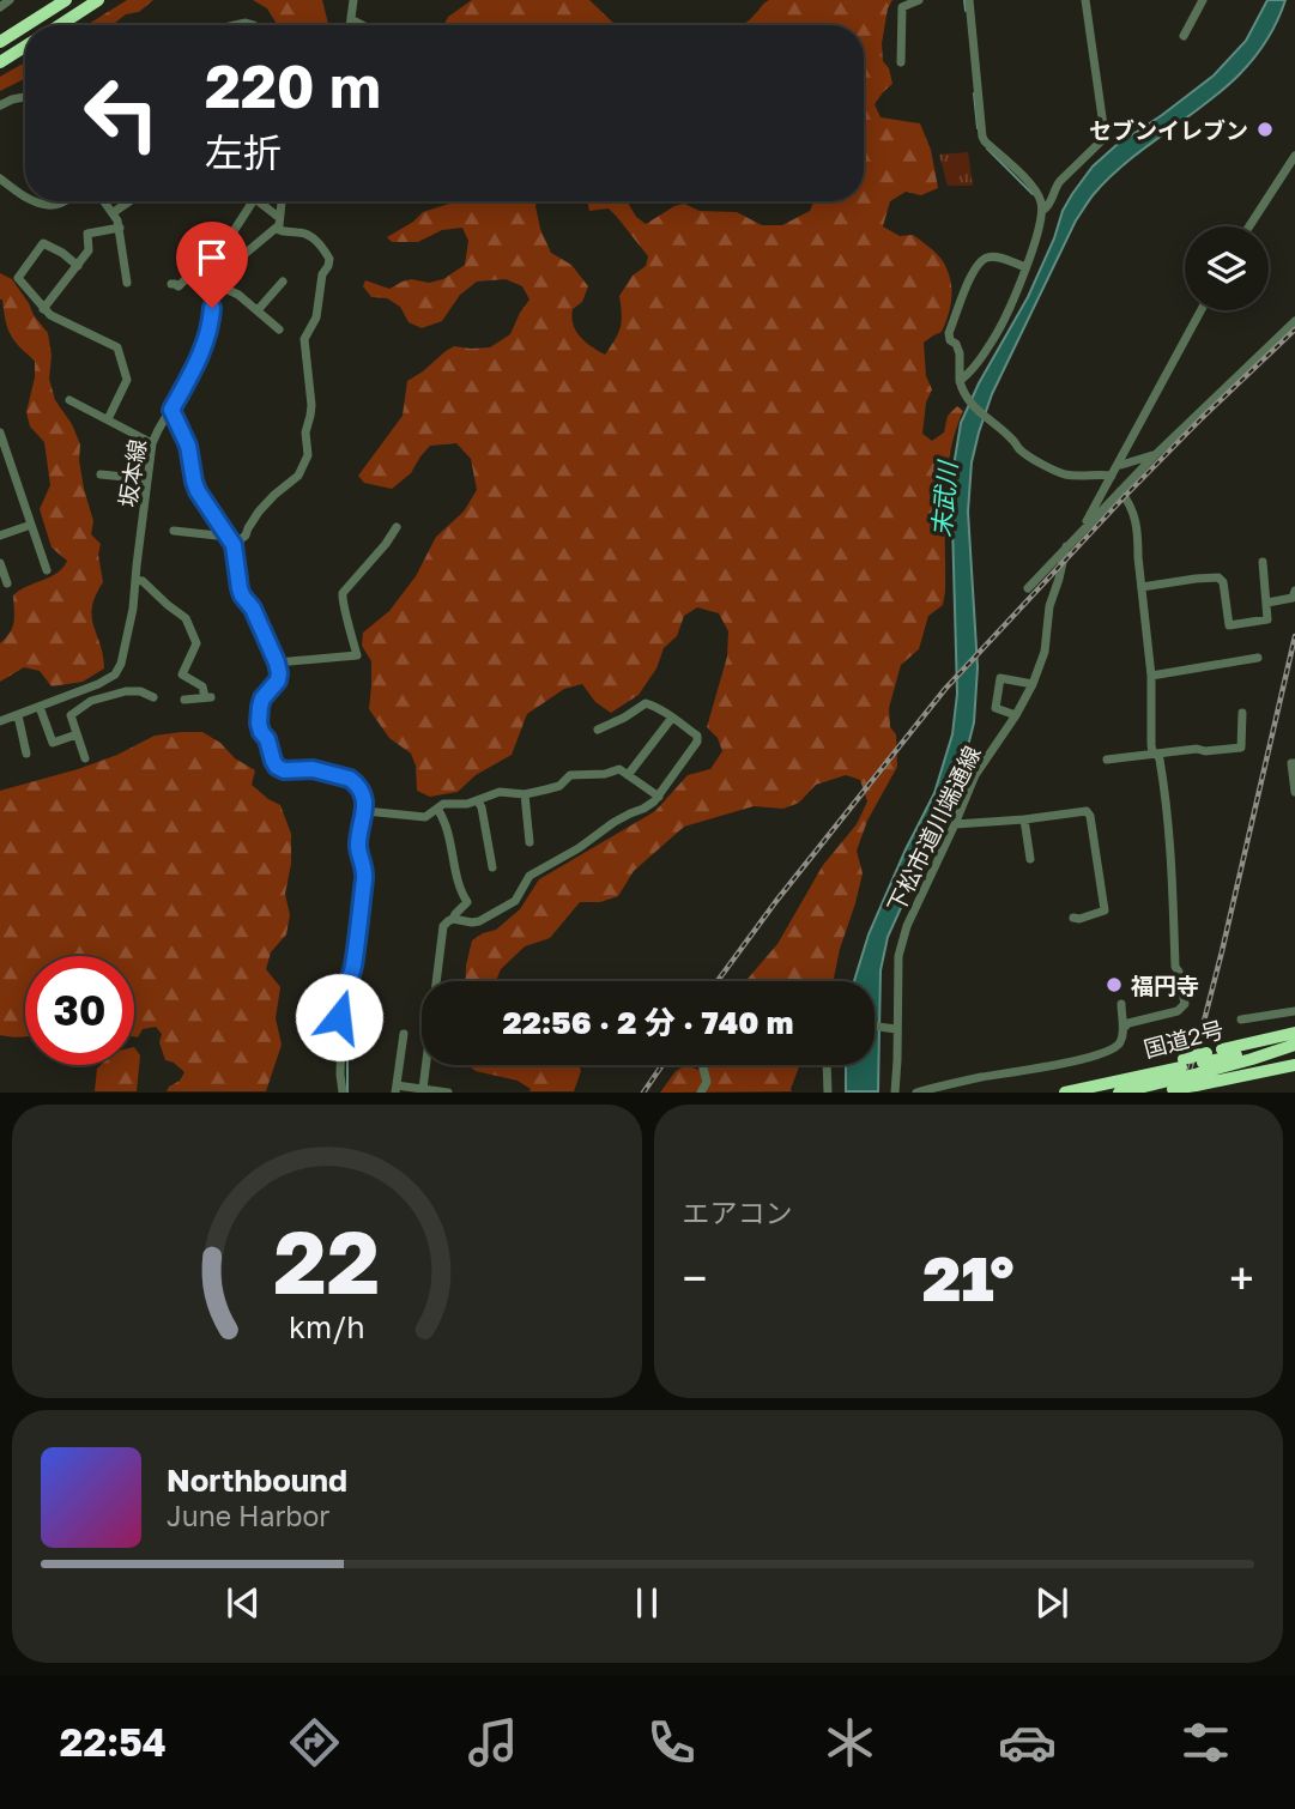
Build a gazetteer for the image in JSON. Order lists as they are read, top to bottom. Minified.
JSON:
{"streets":{"highway":["国道2号"],"street":["坂本線","下松市道川端通線"]},"water":["末武川"],"places":["セブンイレブン","福円寺"],"page":{"turn":["220 m","左折"],"limit":"30","trip":"22:56 · 2 分 · 740 m","tile":"エアコン","heat":["−","21°","+"],"song":["Northbound","June Harbor"],"tabs":"22:54","gauge":["22","km/h"]}}
